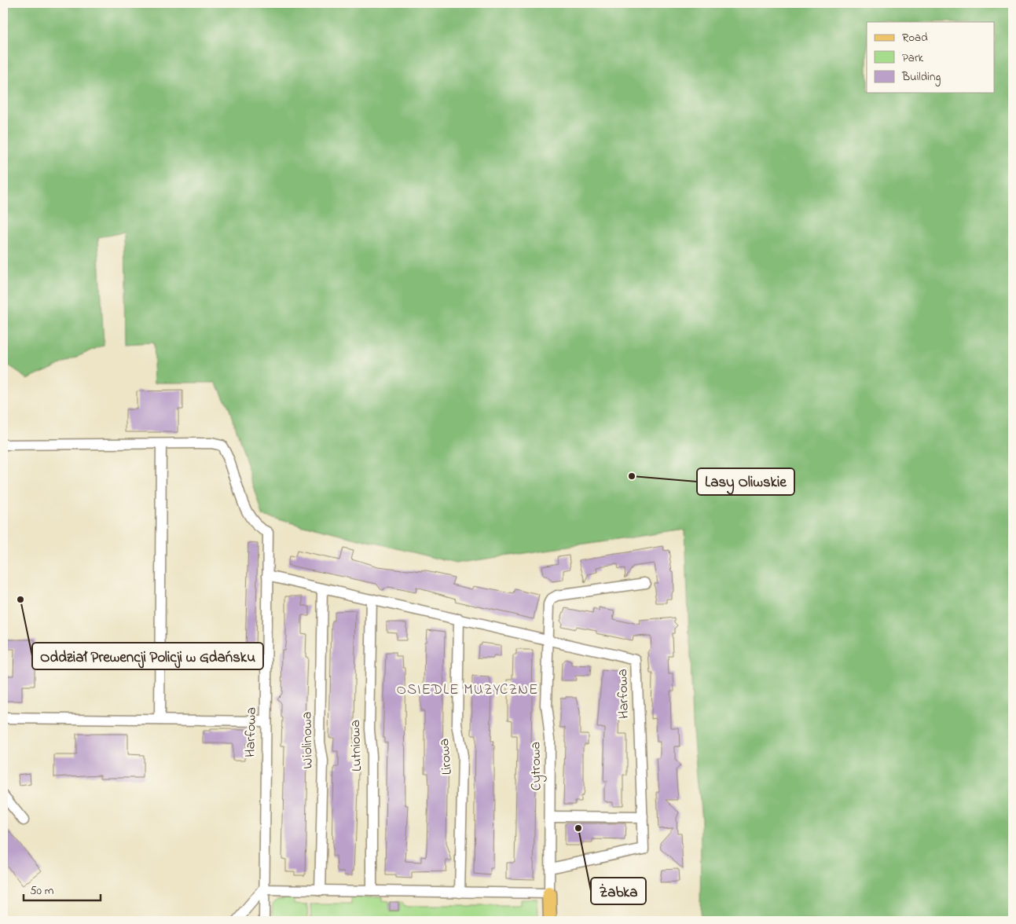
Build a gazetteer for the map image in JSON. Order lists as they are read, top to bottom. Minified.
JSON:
{"streets":{"street":["Harfowa","Wiolinowa","Lutniowa","Lirowa","Cytrowa"]},"crossings":[["Harfowa","Wiolinowa"],["Harfowa","Lutniowa"],["Harfowa","Lirowa"],["Harfowa","Cytrowa"]],"districts":["OSIEDLE MUZYCZNE"],"places":["Lasy Oliwskie","Oddział Prewencji Policji w Gdańsku","Żabka"],"legend":["Road","Park","Building"],"scale_bar":"50 m"}
